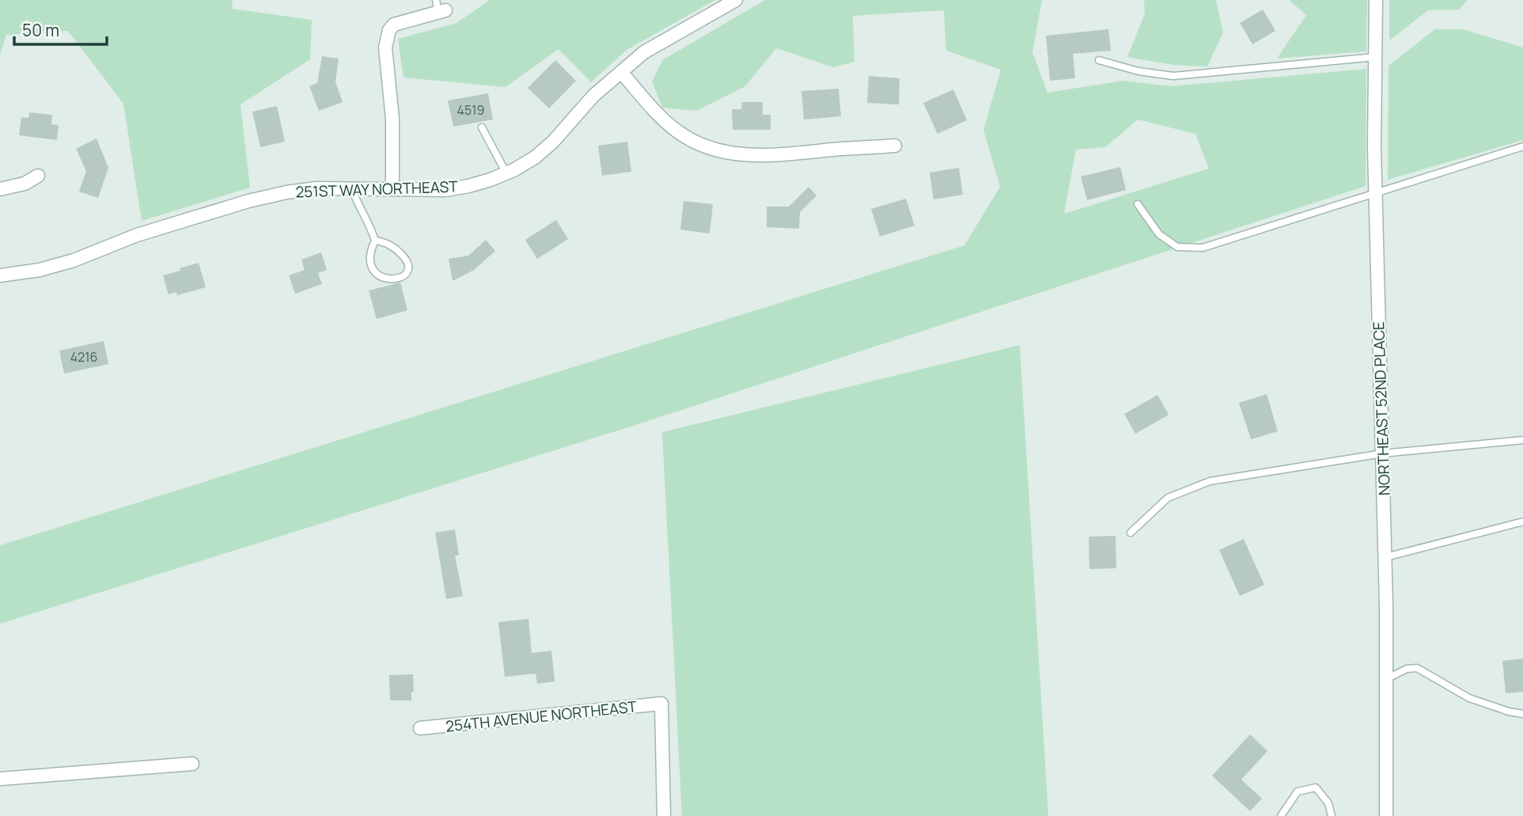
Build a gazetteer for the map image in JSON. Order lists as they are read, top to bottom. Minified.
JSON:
{"streets":{"street":["251ST WAY NORTHEAST","NORTHEAST 52ND PLACE","254TH AVENUE NORTHEAST"]},"house_numbers":["4519","4216"],"scale_bar":"50 m"}
